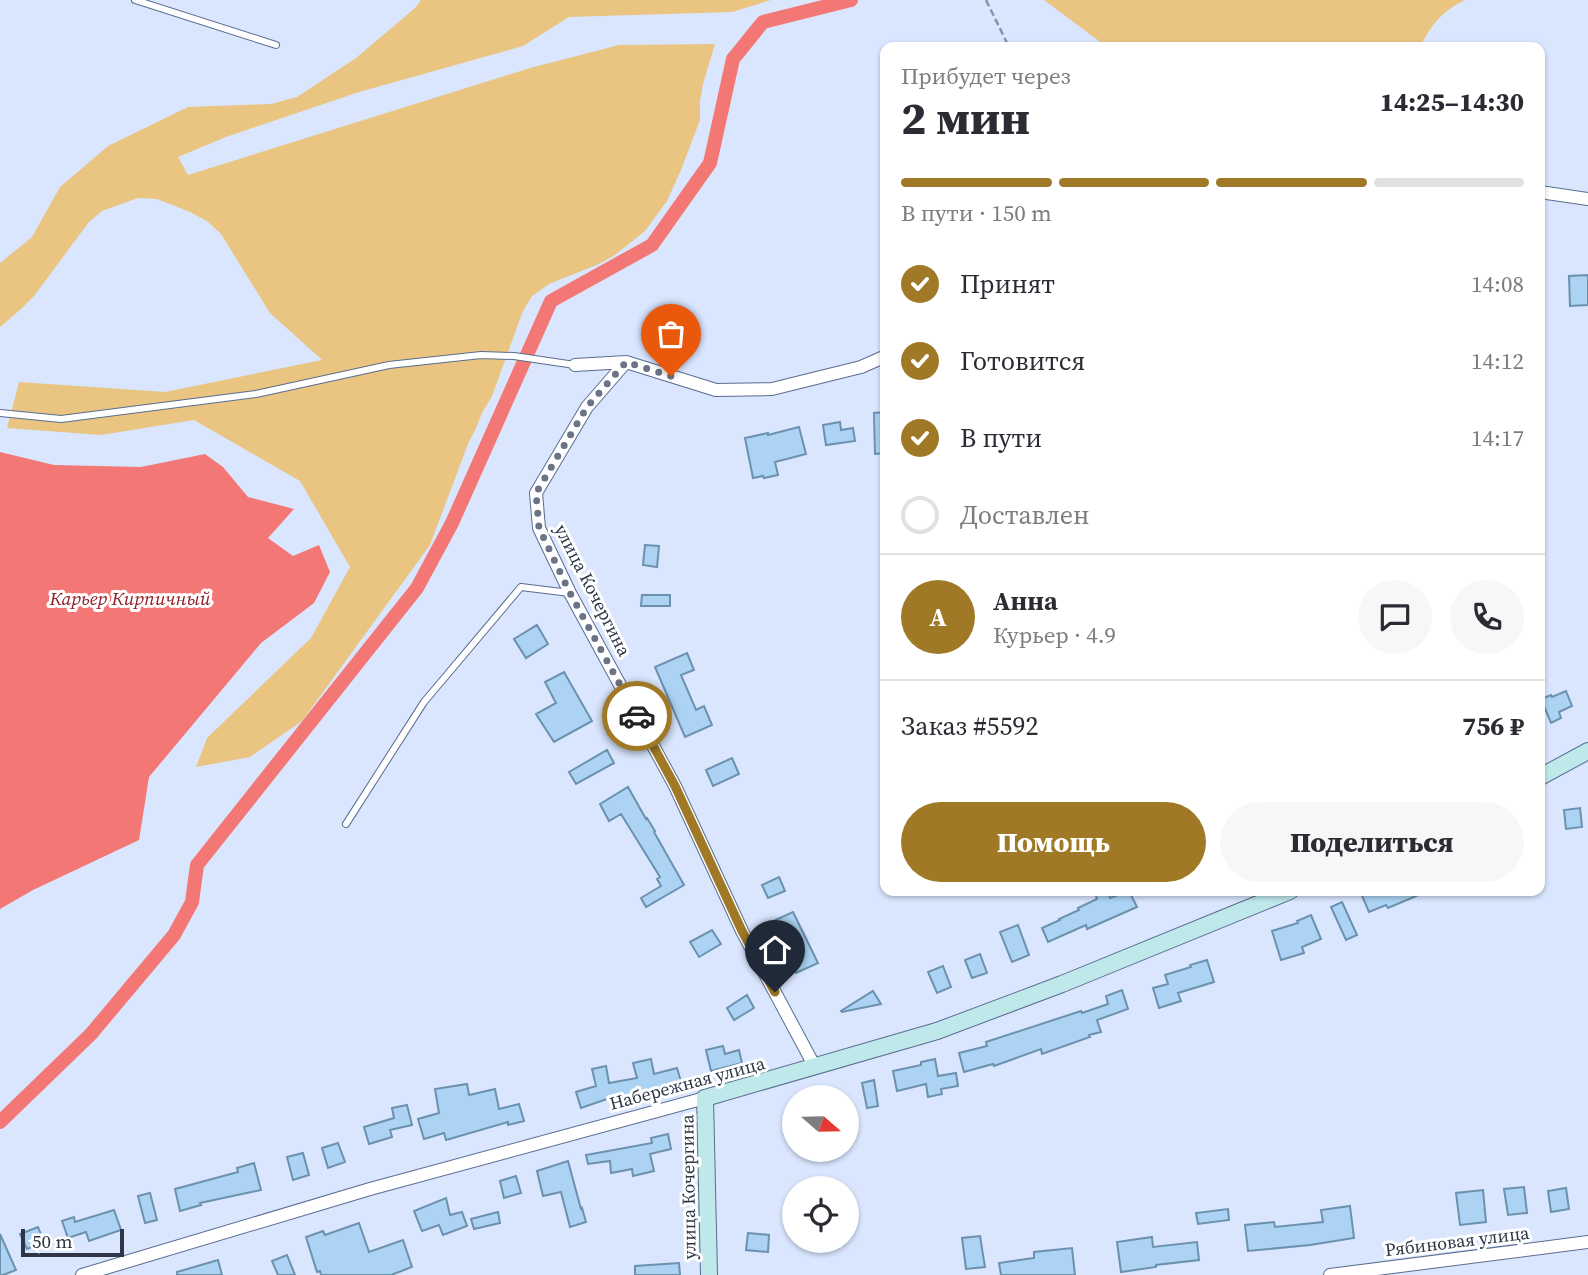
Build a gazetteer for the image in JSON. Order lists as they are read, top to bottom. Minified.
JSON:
{"streets":{"street":["улица Кочергина","Набережная улица","Рябиновая улица"]},"crossings":[["улица Кочергина","Набережная улица"]],"water":["Карьер Кирпичный"],"scale_bar":"50 m","north":"right","page":{"heading":["2 мин","Прибудет через","14:25–14:30"],"panel":["Анна","Курьер · 4.9","Заказ #5592","756 ₽"],"bar":"В пути · 150 m","list":[["Принят","14:08"],["Готовится","14:12"],["В пути","14:17"],"Доставлен"],"round":"А","buttons":["Помощь","Поделиться"],"scale":"50 m"}}
